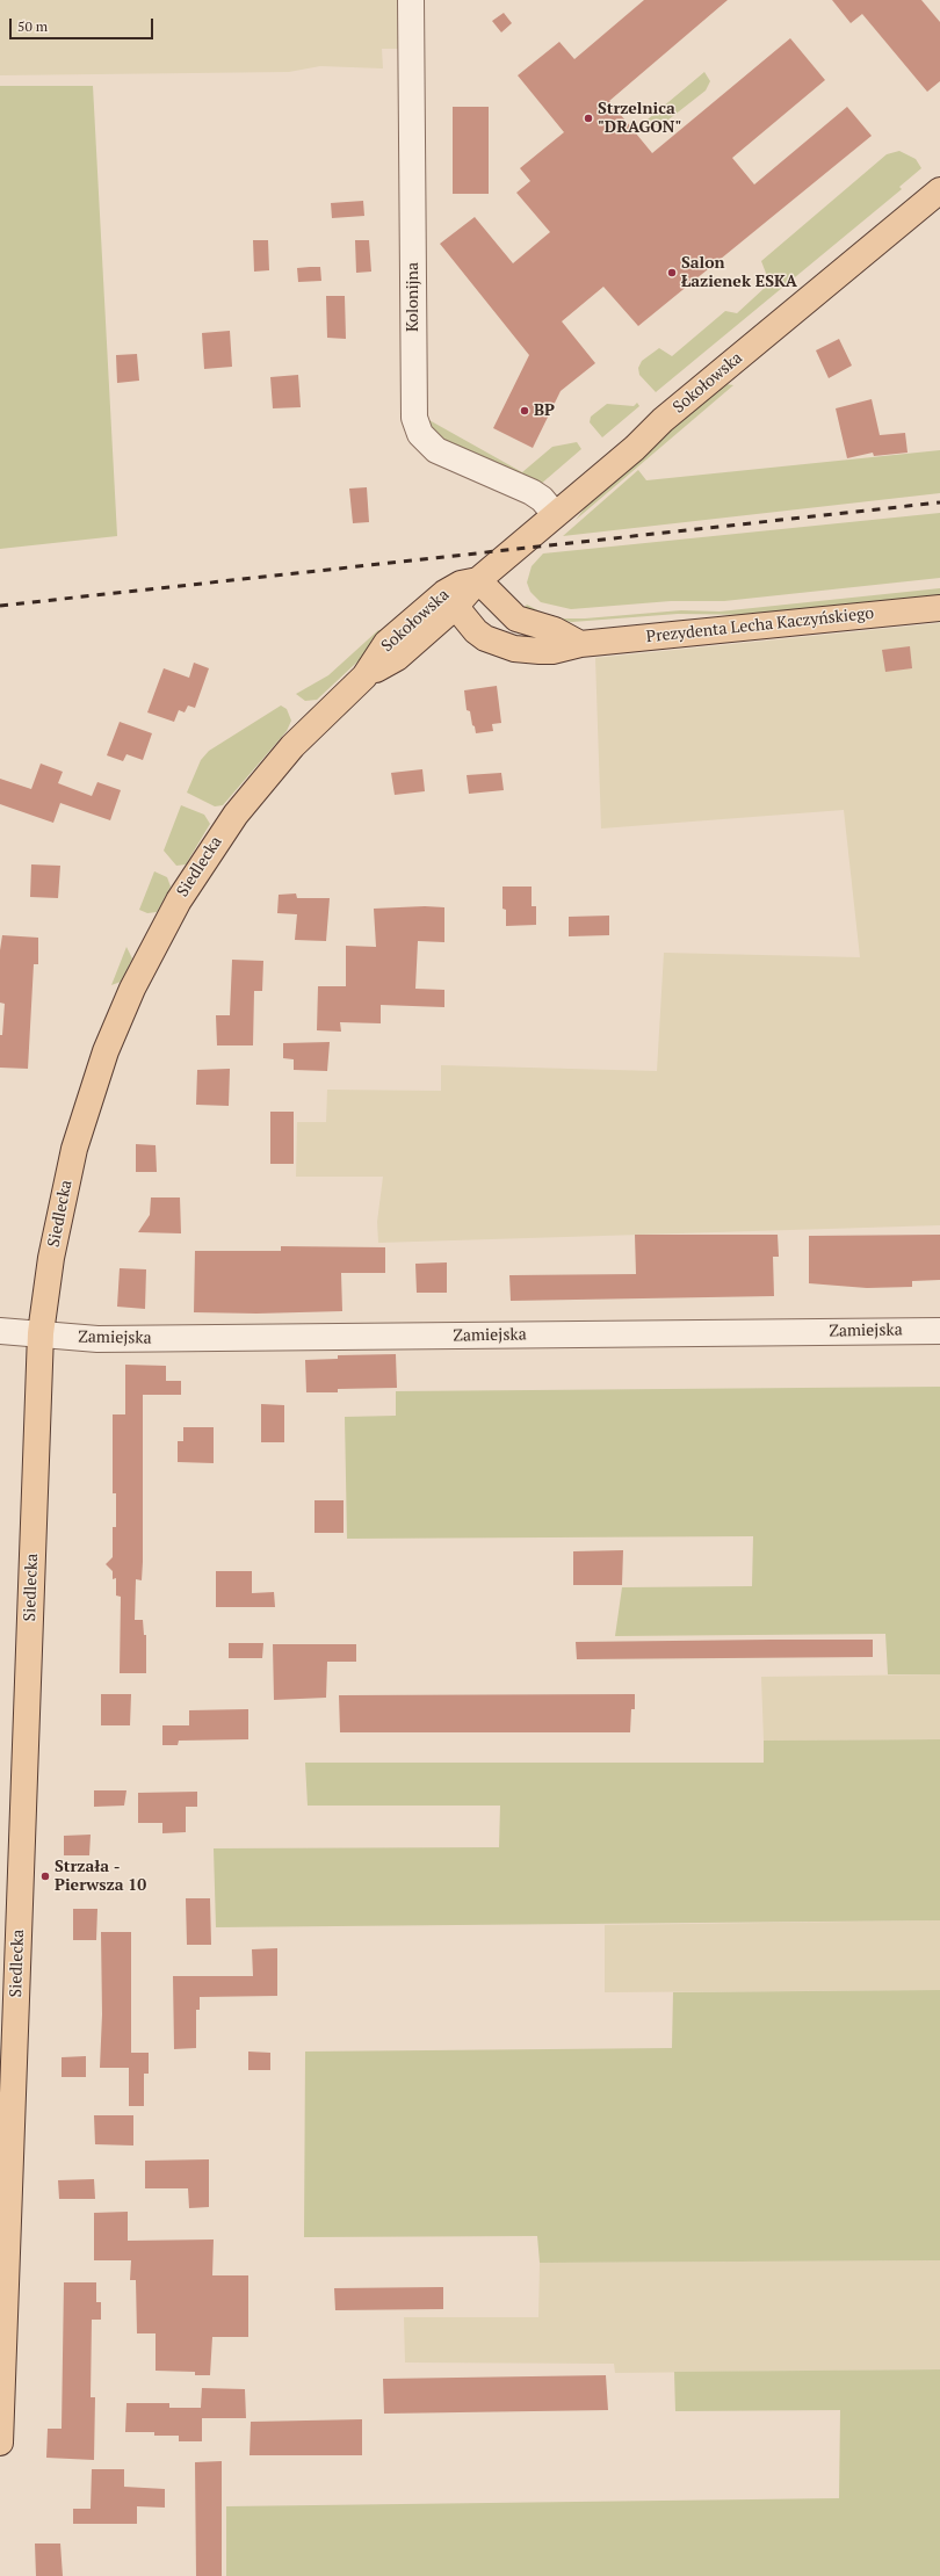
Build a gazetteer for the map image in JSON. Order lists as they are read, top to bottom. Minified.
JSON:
{"streets":{"main road":["Sokołowska","Prezydenta Lecha Kaczyńskiego","Siedlecka"],"street":["Kolonijna","Zamiejska"]},"crossings":[["Kolonijna","Sokołowska"],["Sokołowska","Prezydenta Lecha Kaczyńskiego"],["Sokołowska","Siedlecka"],["Siedlecka","Zamiejska"]],"places":["Strzelnica \"DRAGON\"","Salon Łazienek ESKA","BP","Strzała - Pierwsza 10"],"scale_bar":"50 m"}
